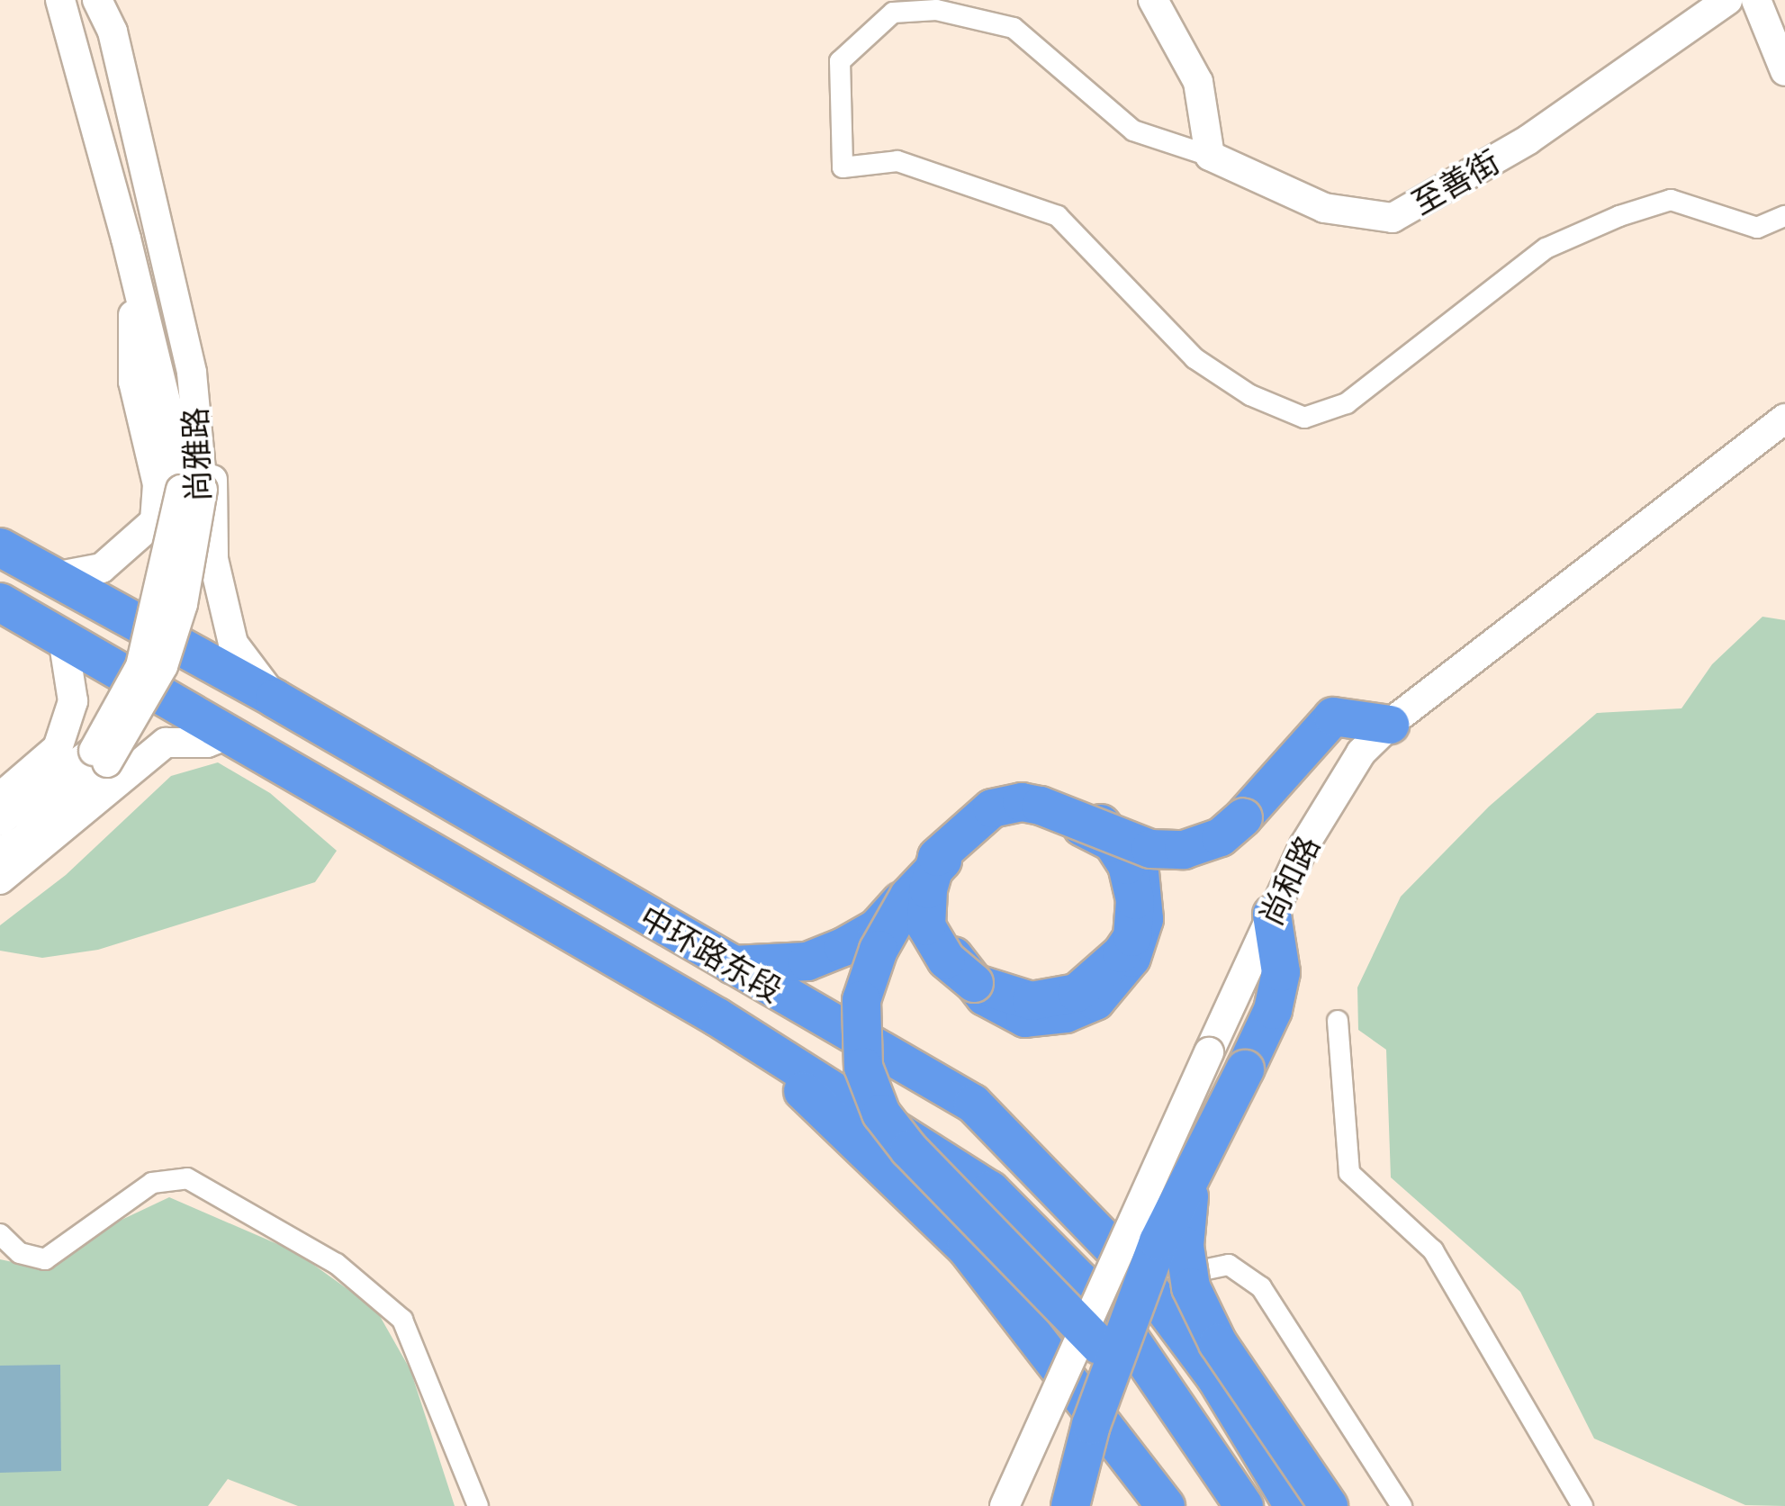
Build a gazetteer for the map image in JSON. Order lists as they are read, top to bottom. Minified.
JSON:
{"streets":{"highway":["中环路东段"],"main road":["至善街","尚雅路","尚和路"]}}
